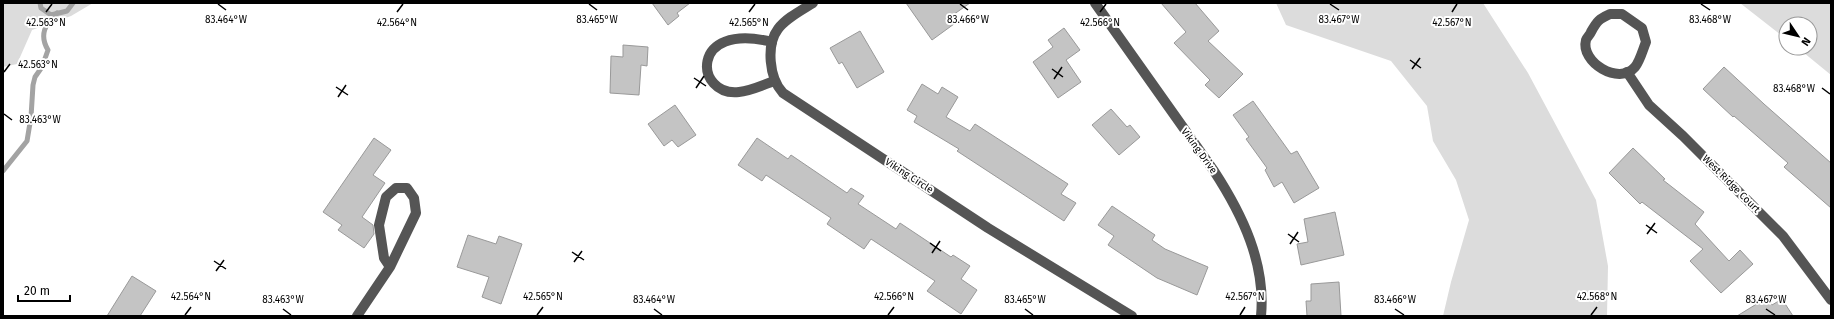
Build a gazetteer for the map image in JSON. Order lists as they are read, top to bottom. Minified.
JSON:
{"streets":{"street":["Viking Drive","Viking Circle","West Ridge Court"]},"scale_bar":"20 m","north":"bottom right","coordinates":["83.464°W","83.465°W","83.466°W","83.467°W","83.468°W","42.563°N","42.564°N","42.565°N","42.566°N","42.567°N","83.463°W","42.568°N"]}
